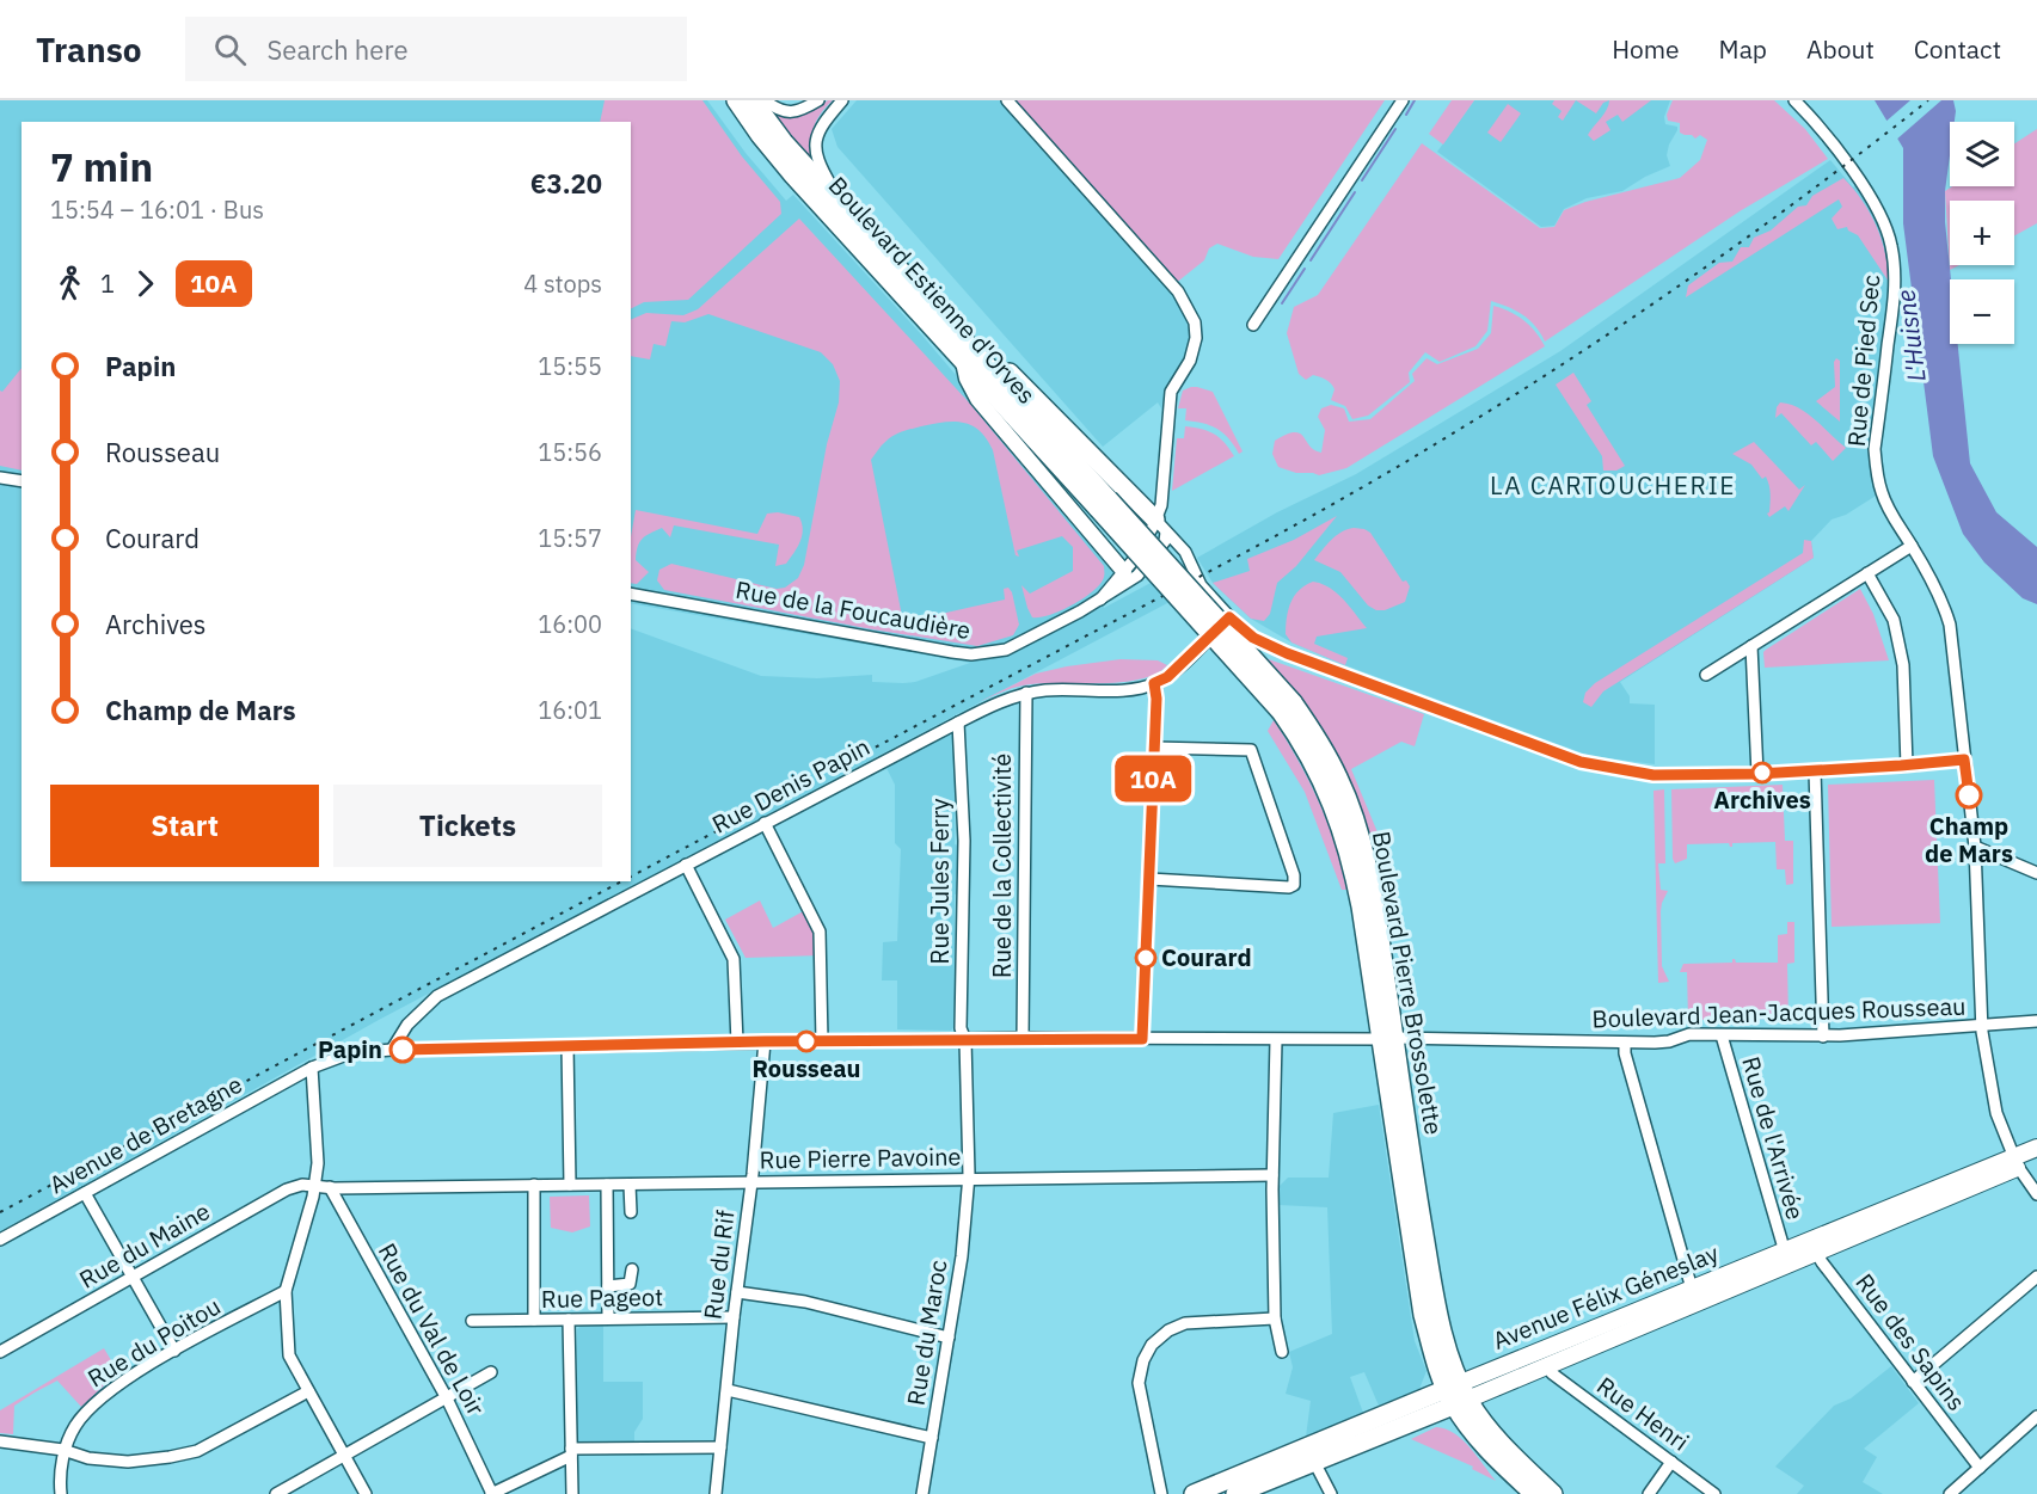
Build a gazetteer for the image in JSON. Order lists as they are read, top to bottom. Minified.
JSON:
{"streets":{"main road":["Boulevard Estienne d'Orves","Boulevard Pierre Brossolette","Avenue Félix Géneslay"],"street":["Rue de Pied Sec","Rue de la Foucaudière","Rue Denis Papin","Rue de la Collectivité","Rue Jules Ferry","Boulevard Jean-Jacques Rousseau","Avenue de Bretagne","Rue de l'Arrivée","Rue Pierre Pavoine","Rue du Maine","Rue du Rif","Rue Pageot","Rue du Val de Loir","Rue du Maroc","Rue du Poitou","Rue des Sapins","Rue Henri"]},"crossings":[["Boulevard Estienne d'Orves","Boulevard Pierre Brossolette"],["Rue de Pied Sec","Boulevard Jean-Jacques Rousseau"],["Rue de Pied Sec","Avenue Félix Géneslay"],["Rue Denis Papin","Rue de la Collectivité"],["Rue Denis Papin","Rue Jules Ferry"],["Rue Denis Papin","Boulevard Jean-Jacques Rousseau"],["Rue de la Collectivité","Boulevard Jean-Jacques Rousseau"],["Rue Jules Ferry","Boulevard Jean-Jacques Rousseau"],["Rue Jules Ferry","Rue Pierre Pavoine"],["Rue Jules Ferry","Rue du Maroc"],["Boulevard Pierre Brossolette","Boulevard Jean-Jacques Rousseau"],["Boulevard Pierre Brossolette","Avenue Félix Géneslay"],["Boulevard Jean-Jacques Rousseau","Avenue de Bretagne"],["Boulevard Jean-Jacques Rousseau","Rue de l'Arrivée"],["Boulevard Jean-Jacques Rousseau","Rue du Rif"],["Rue de l'Arrivée","Avenue Félix Géneslay"],["Rue Pierre Pavoine","Rue du Maine"],["Rue Pierre Pavoine","Rue du Rif"],["Rue Pierre Pavoine","Rue du Val de Loir"],["Rue Pierre Pavoine","Rue du Maroc"],["Rue du Rif","Rue Pageot"],["Avenue Félix Géneslay","Rue des Sapins"],["Avenue Félix Géneslay","Rue Henri"]],"districts":["LA CARTOUCHERIE"],"water":["L'Huisne"],"places":["Archives","Champ de Mars","Courard","Rousseau","Papin"],"lines":["bus line 10A"],"page":{"header":"Transo","search":"Search here","nav":["Home","Map","About","Contact"],"on_map":"10A","map_buttons":["+","−"],"heading":["7 min","15:54 – 16:01 · Bus","€3.20"],"legs":["1","10A","4 stops"],"list":[{"name":"Papin","value":"15:55"},{"name":"Rousseau","value":"15:56"},{"name":"Courard","value":"15:57"},{"name":"Archives","value":"16:00"},{"name":"Champ de Mars","value":"16:01"}],"buttons":["Start","Tickets"]}}
